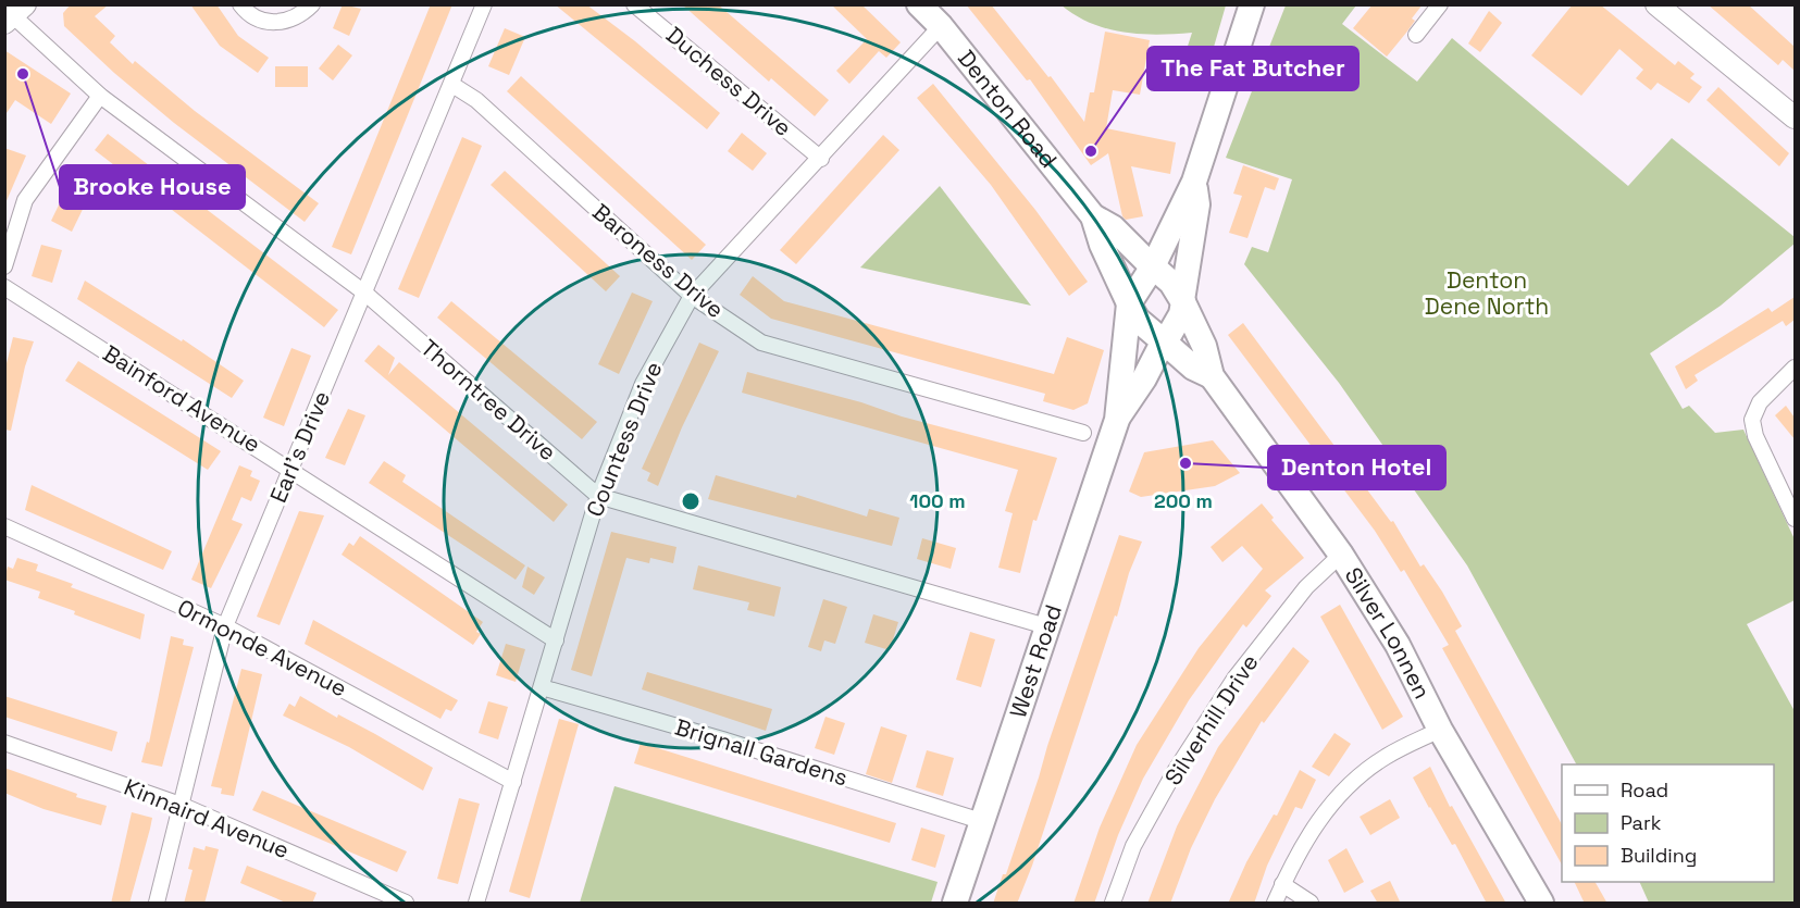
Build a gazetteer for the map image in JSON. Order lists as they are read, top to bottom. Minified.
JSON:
{"streets":{"main road":["Denton Road","Silver Lonnen","West Road"],"street":["Duchess Drive","Baroness Drive","Bainford Avenue","Thorntree Drive","Countess Drive","Earl's Drive","Ormonde Avenue","Silverhill Drive","Brignall Gardens","Kinnaird Avenue"]},"crossings":[["Duchess Drive","Countess Drive"],["Denton Road","Countess Drive"],["Denton Road","Silver Lonnen"],["Denton Road","West Road"],["Baroness Drive","Countess Drive"],["Baroness Drive","Earl's Drive"],["Bainford Avenue","Countess Drive"],["Bainford Avenue","Earl's Drive"],["Thorntree Drive","Countess Drive"],["Thorntree Drive","Earl's Drive"],["Thorntree Drive","West Road"],["Countess Drive","Ormonde Avenue"],["Countess Drive","Brignall Gardens"],["Earl's Drive","Ormonde Avenue"],["Earl's Drive","Kinnaird Avenue"],["Silver Lonnen","West Road"],["Silver Lonnen","Silverhill Drive"],["West Road","Brignall Gardens"]],"parks":["Denton Dene North"],"places":["Brooke House","The Fat Butcher","Denton Hotel"],"legend":["Road","Park","Building"],"rings":["100 m","200 m"]}
